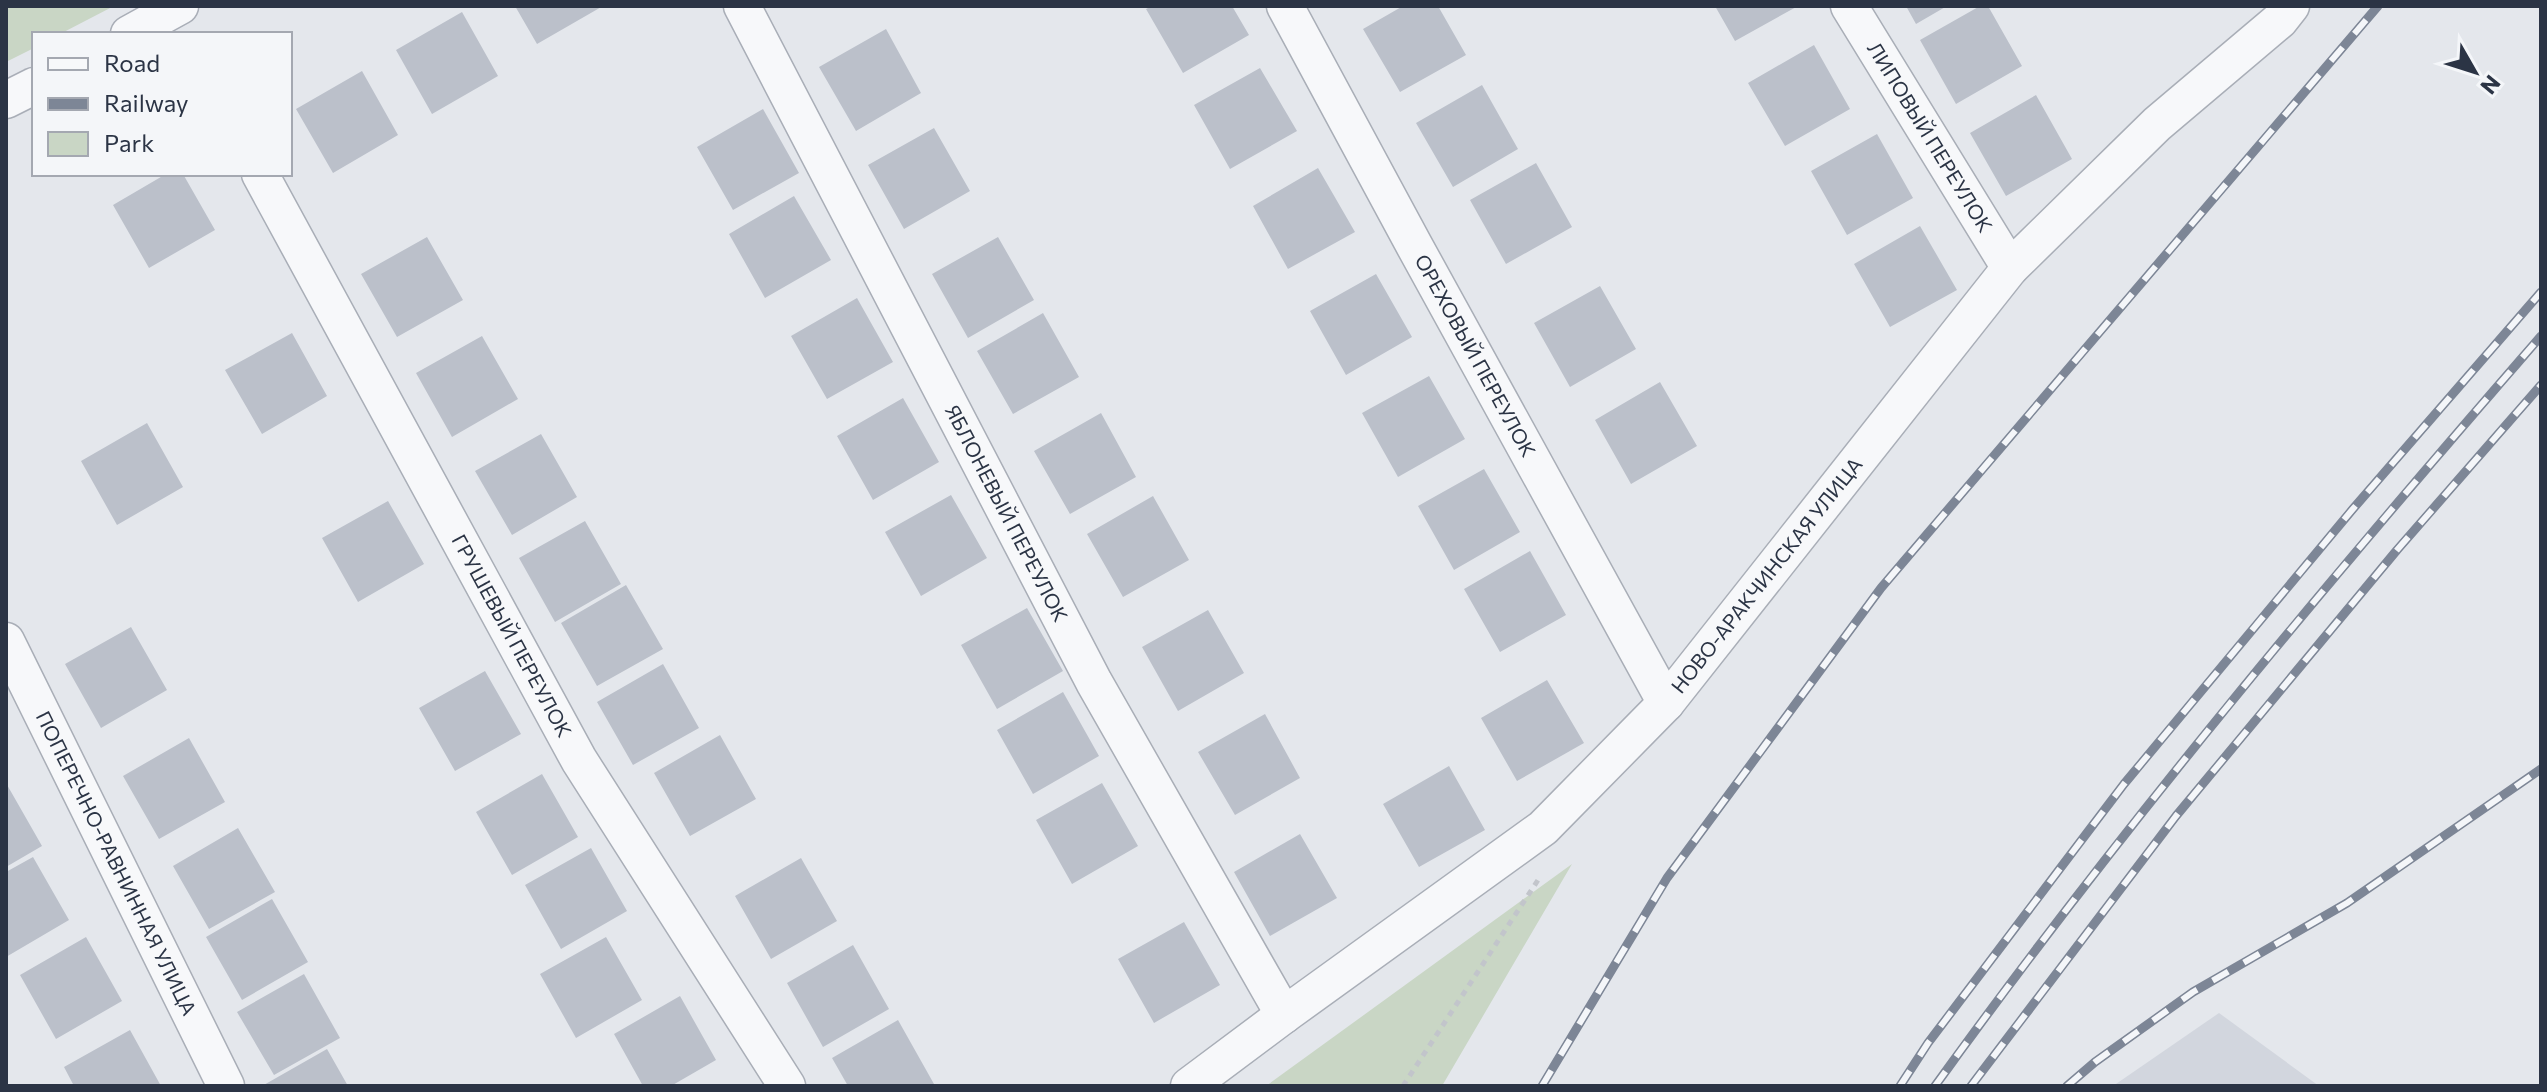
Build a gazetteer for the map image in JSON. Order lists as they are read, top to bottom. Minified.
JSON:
{"streets":{"street":["ЛИПОВЫЙ ПЕРЕУЛОК","ОРЕХОВЫЙ ПЕРЕУЛОК","ЯБЛОНЕВЫЙ ПЕРЕУЛОК","НОВО-АРАКЧИНСКАЯ УЛИЦА","ГРУШЕВЫЙ ПЕРЕУЛОК","ПОПЕРЕЧНО-РАВНИННАЯ УЛИЦА"]},"crossings":[["ЛИПОВЫЙ ПЕРЕУЛОК","НОВО-АРАКЧИНСКАЯ УЛИЦА"],["ОРЕХОВЫЙ ПЕРЕУЛОК","НОВО-АРАКЧИНСКАЯ УЛИЦА"],["ЯБЛОНЕВЫЙ ПЕРЕУЛОК","НОВО-АРАКЧИНСКАЯ УЛИЦА"]],"legend":["Road","Railway","Park"],"north":"bottom right"}
